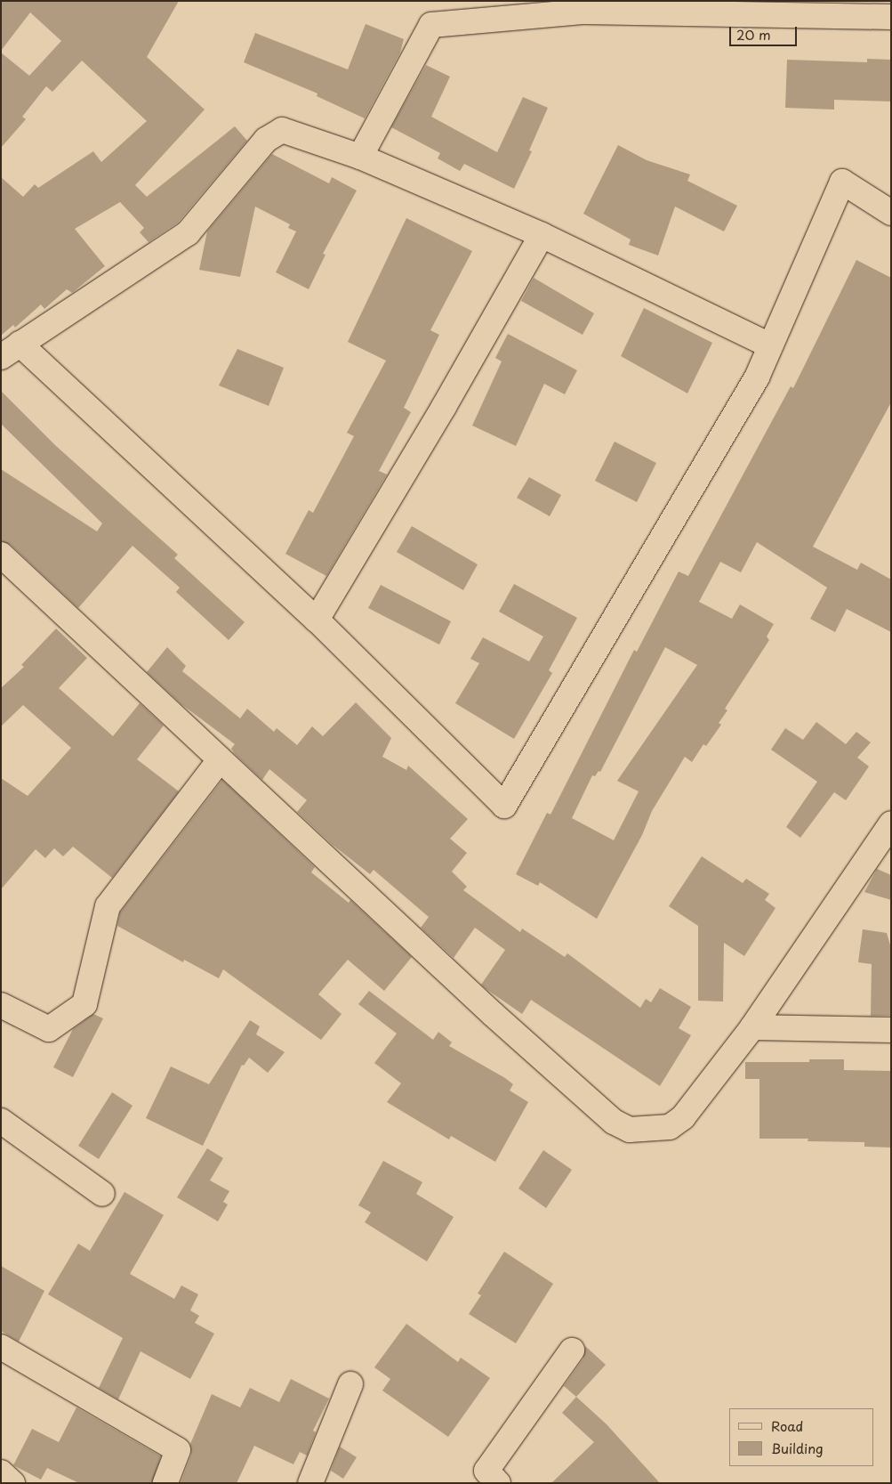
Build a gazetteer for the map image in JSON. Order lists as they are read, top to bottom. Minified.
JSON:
{"legend":["Road","Building"],"scale_bar":"20 m"}
